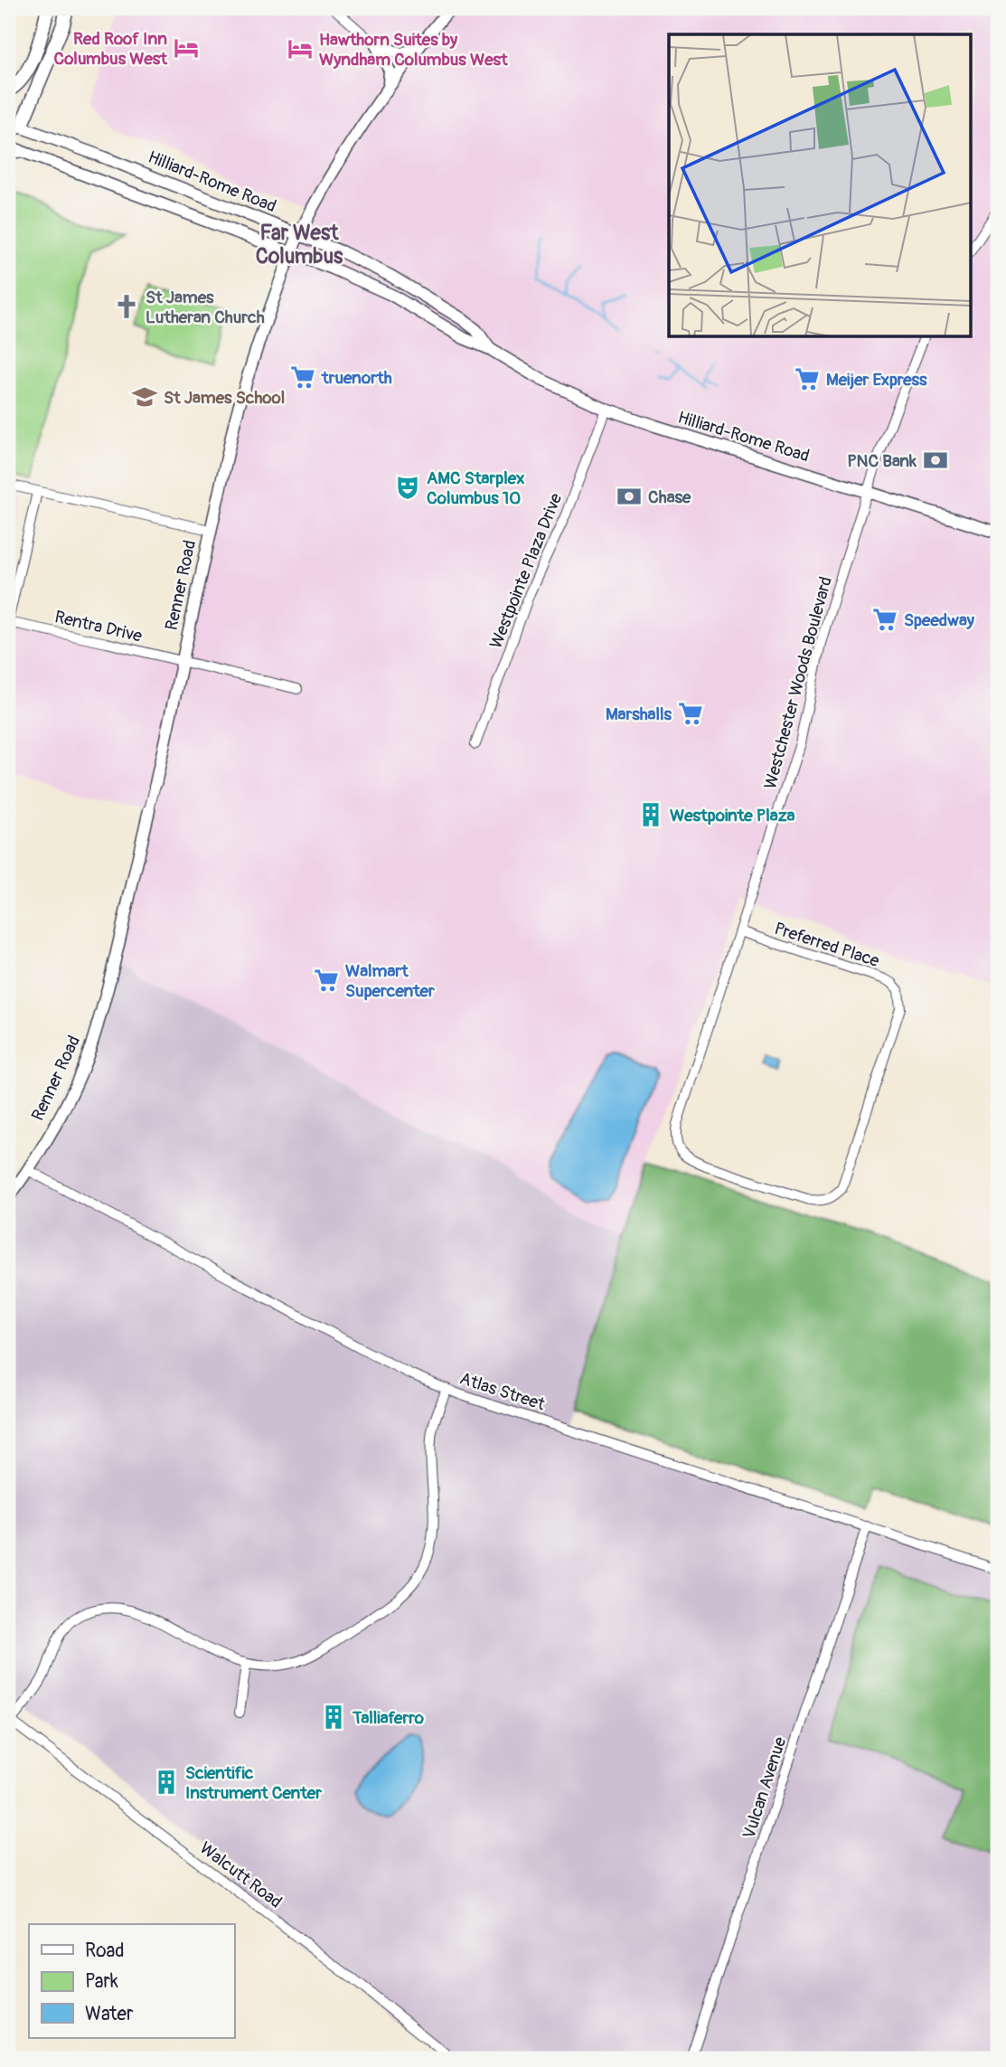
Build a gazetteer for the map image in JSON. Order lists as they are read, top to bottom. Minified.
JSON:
{"streets":{"main road":["Hilliard-Rome Road","Renner Road"],"street":["Westpointe Plaza Drive","Rentra Drive","Westchester Woods Boulevard","Preferred Place","Atlas Street","Vulcan Avenue","Walcutt Road"]},"crossings":[["Hilliard-Rome Road","Westpointe Plaza Drive"],["Hilliard-Rome Road","Renner Road"],["Hilliard-Rome Road","Westchester Woods Boulevard"],["Renner Road","Rentra Drive"],["Renner Road","Atlas Street"],["Westchester Woods Boulevard","Preferred Place"],["Atlas Street","Vulcan Avenue"]],"districts":["Far West Columbus"],"places":{"hotel":["Red Roof Inn Columbus West","Hawthorn Suites by Wyndham Columbus West"],"church":["St James Lutheran Church"],"supermarket":["truenorth","Meijer Express","Speedway","Marshalls","Walmart Supercenter"],"school or university":["St James School"],"bank":["PNC Bank","Chase"],"theatre":["AMC Starplex Columbus 10"],"building":["Westpointe Plaza","Talliaferro","Scientific Instrument Center"]},"legend":["Road","Park","Water"]}
